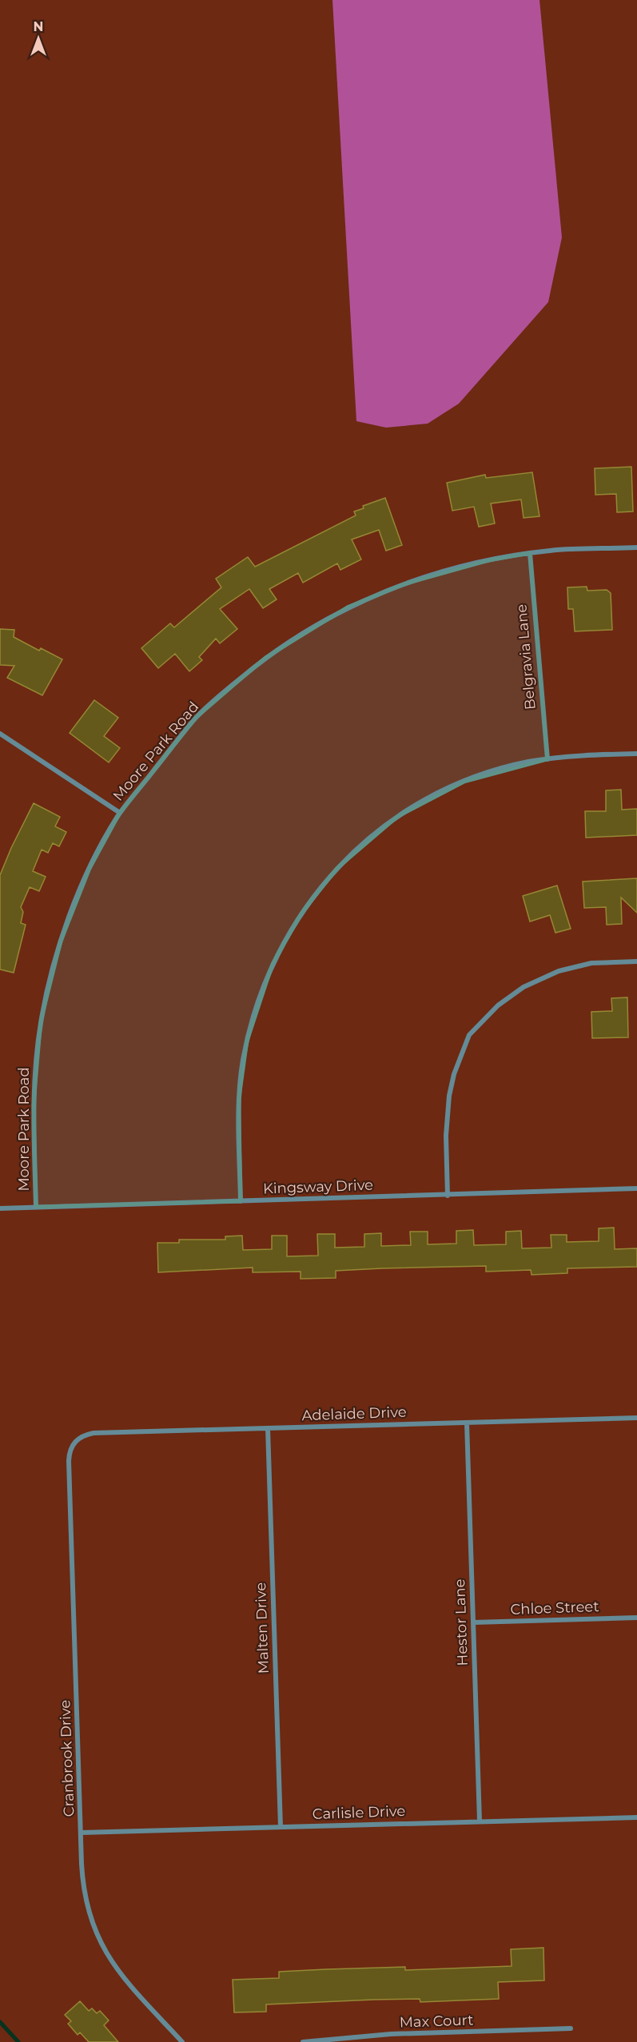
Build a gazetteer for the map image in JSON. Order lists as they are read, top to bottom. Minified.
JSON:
{"streets":{"street":["Belgravia Lane","Moore Park Road","Kingsway Drive","Adelaide Drive","Chloe Street","Hestor Lane","Malten Drive","Cranbrook Drive","Carlisle Drive","Max Court"]},"crossings":[["Belgravia Lane","Moore Park Road"],["Moore Park Road","Kingsway Drive"],["Adelaide Drive","Hestor Lane"],["Adelaide Drive","Malten Drive"],["Adelaide Drive","Cranbrook Drive"],["Chloe Street","Hestor Lane"],["Hestor Lane","Carlisle Drive"],["Malten Drive","Carlisle Drive"],["Cranbrook Drive","Carlisle Drive"]],"north":"top"}
